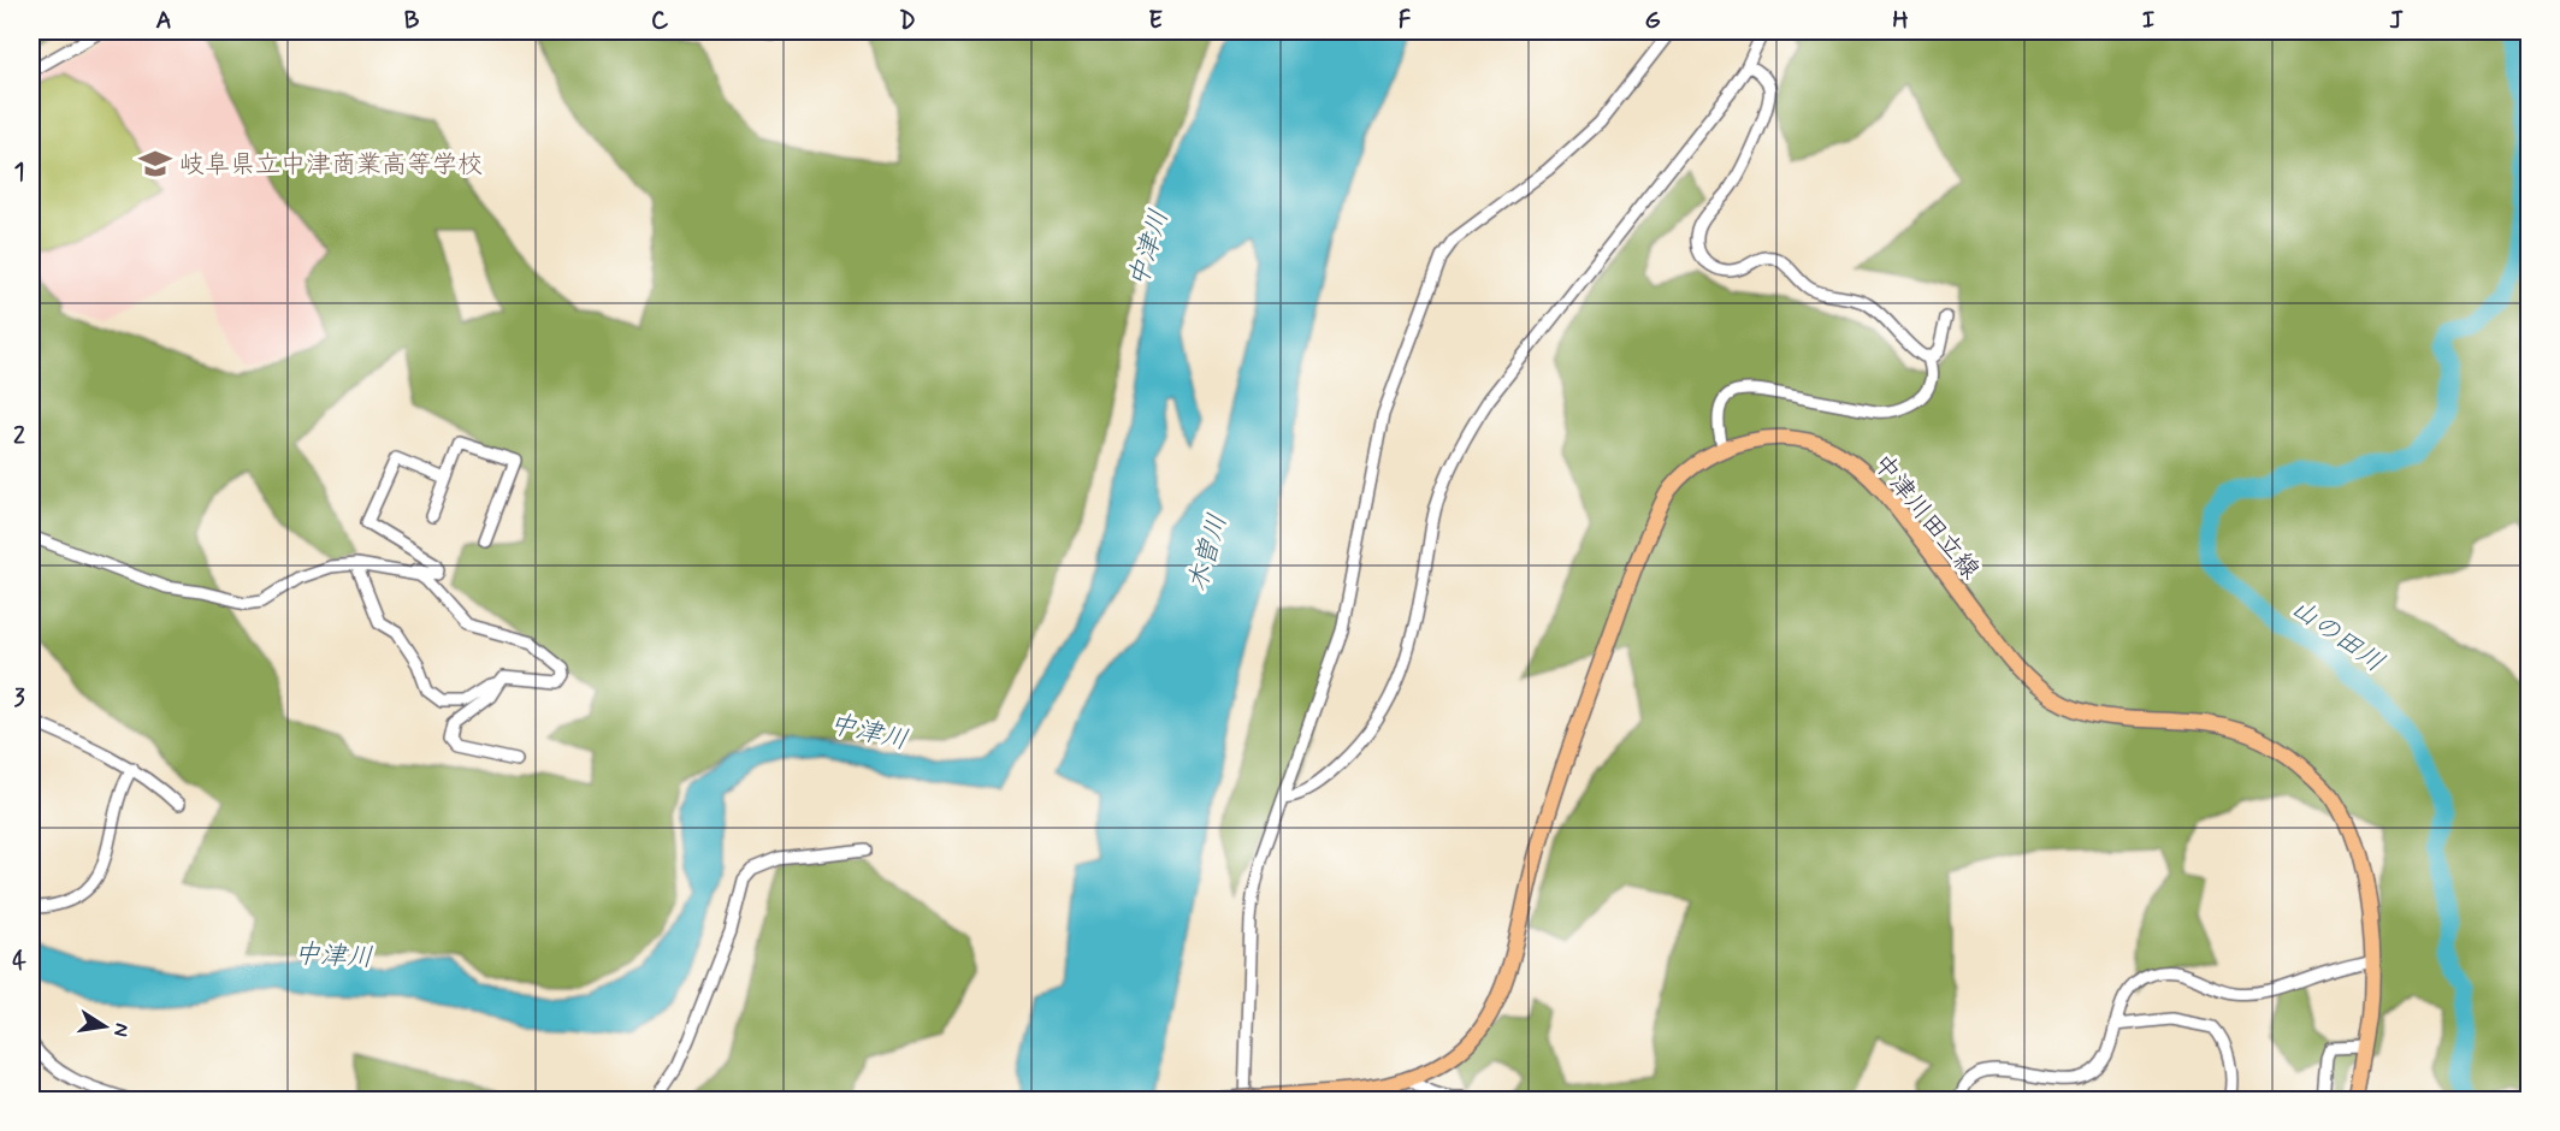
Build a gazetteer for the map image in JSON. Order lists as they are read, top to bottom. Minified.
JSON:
{"streets":{"main road":["中津川田立線"]},"water":["中津川","木曽川","山の田川"],"places":{"school or university":["岐阜県立中津商業高等学校"]},"north":"right","grid":{"columns":["A","B","C","D","E","F","G","H","I","J"],"rows":["1","2","3","4"]}}
